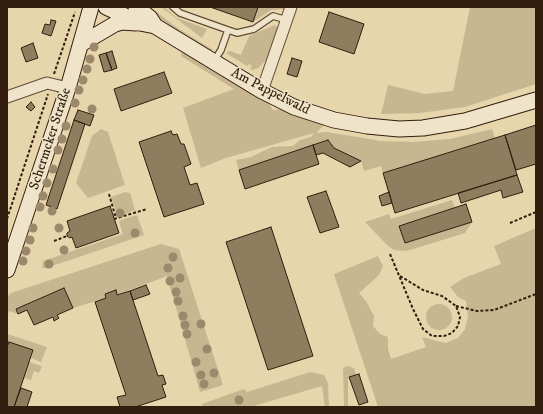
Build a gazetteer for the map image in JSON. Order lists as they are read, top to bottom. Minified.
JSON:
{"streets":{"street":["Am Pappelwald","Schermcker Straße"]}}
